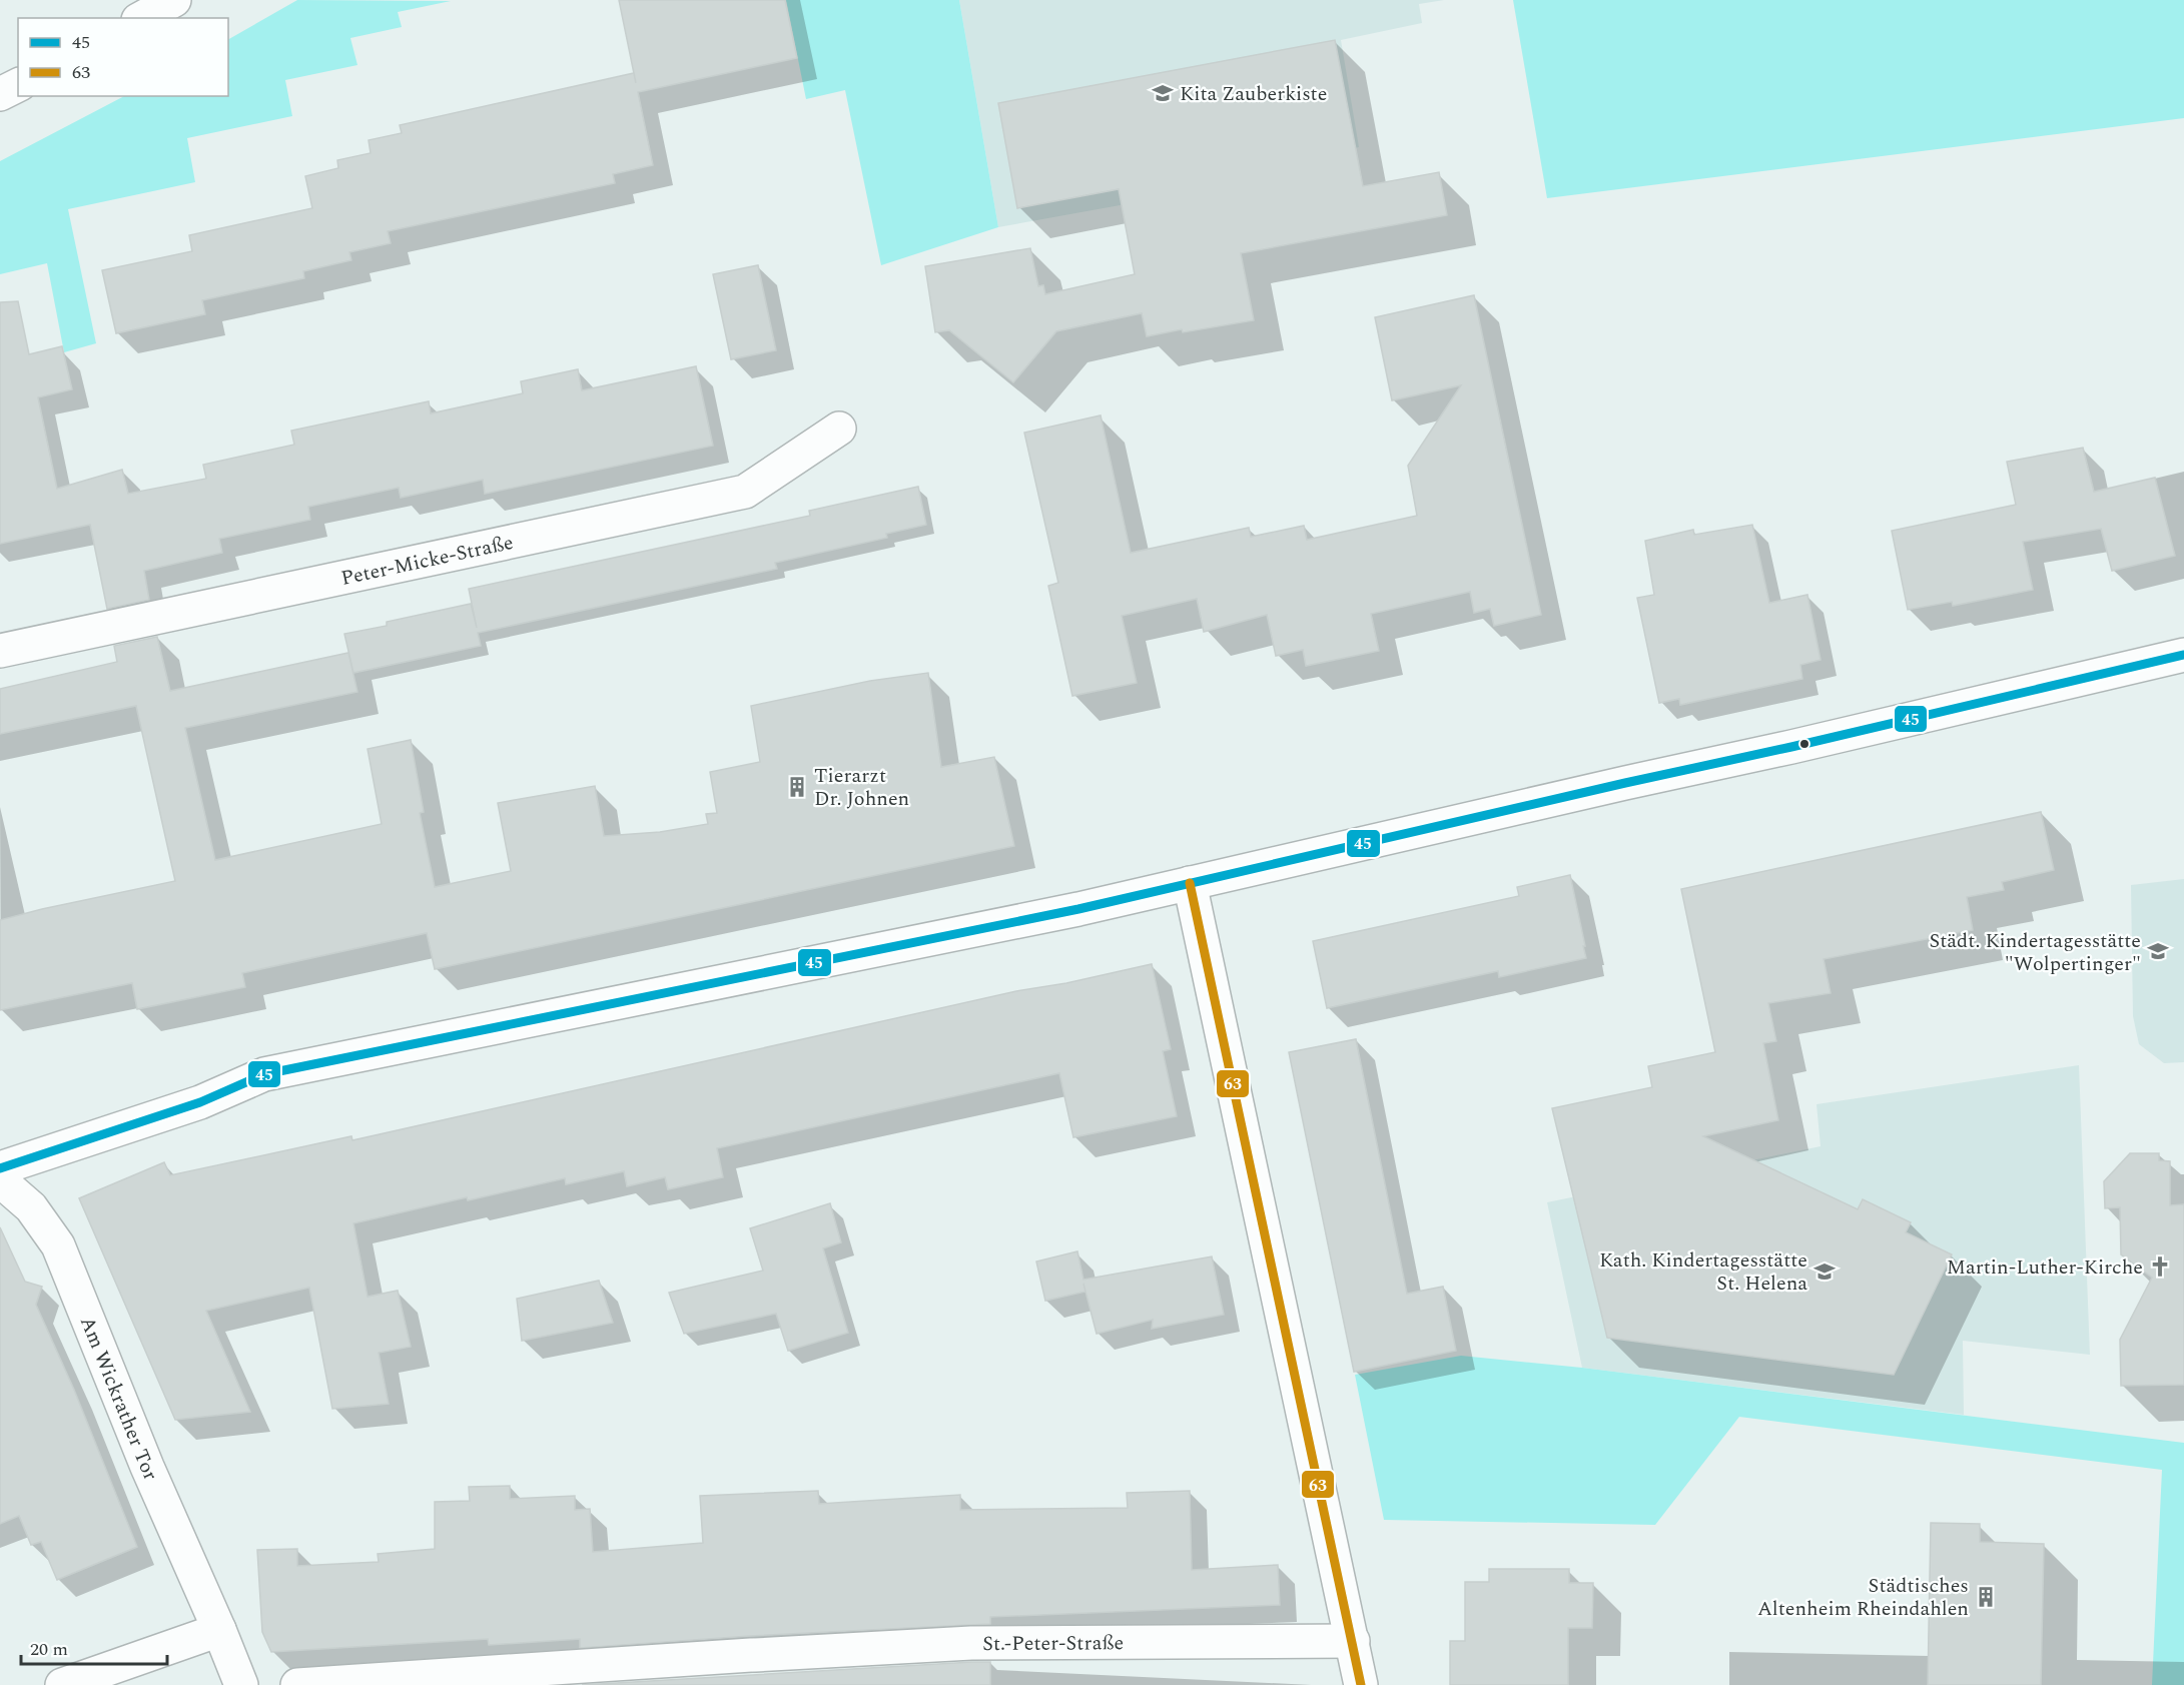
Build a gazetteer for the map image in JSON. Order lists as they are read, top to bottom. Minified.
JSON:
{"streets":{"street":["Peter-Micke-Straße","Am Wickrather Tor","St.-Peter-Straße"]},"places":{"school or university":["Kita Zauberkiste","Städt. Kindertagesstätte \"Wolpertinger\"","Kath. Kindertagesstätte St. Helena"],"building":["Tierarzt Dr. Johnen","Städtisches Altenheim Rheindahlen"],"church":["Martin-Luther-Kirche"]},"lines":["transit line 45","transit line 63"],"legend":["45","63"],"scale_bar":"20 m"}
